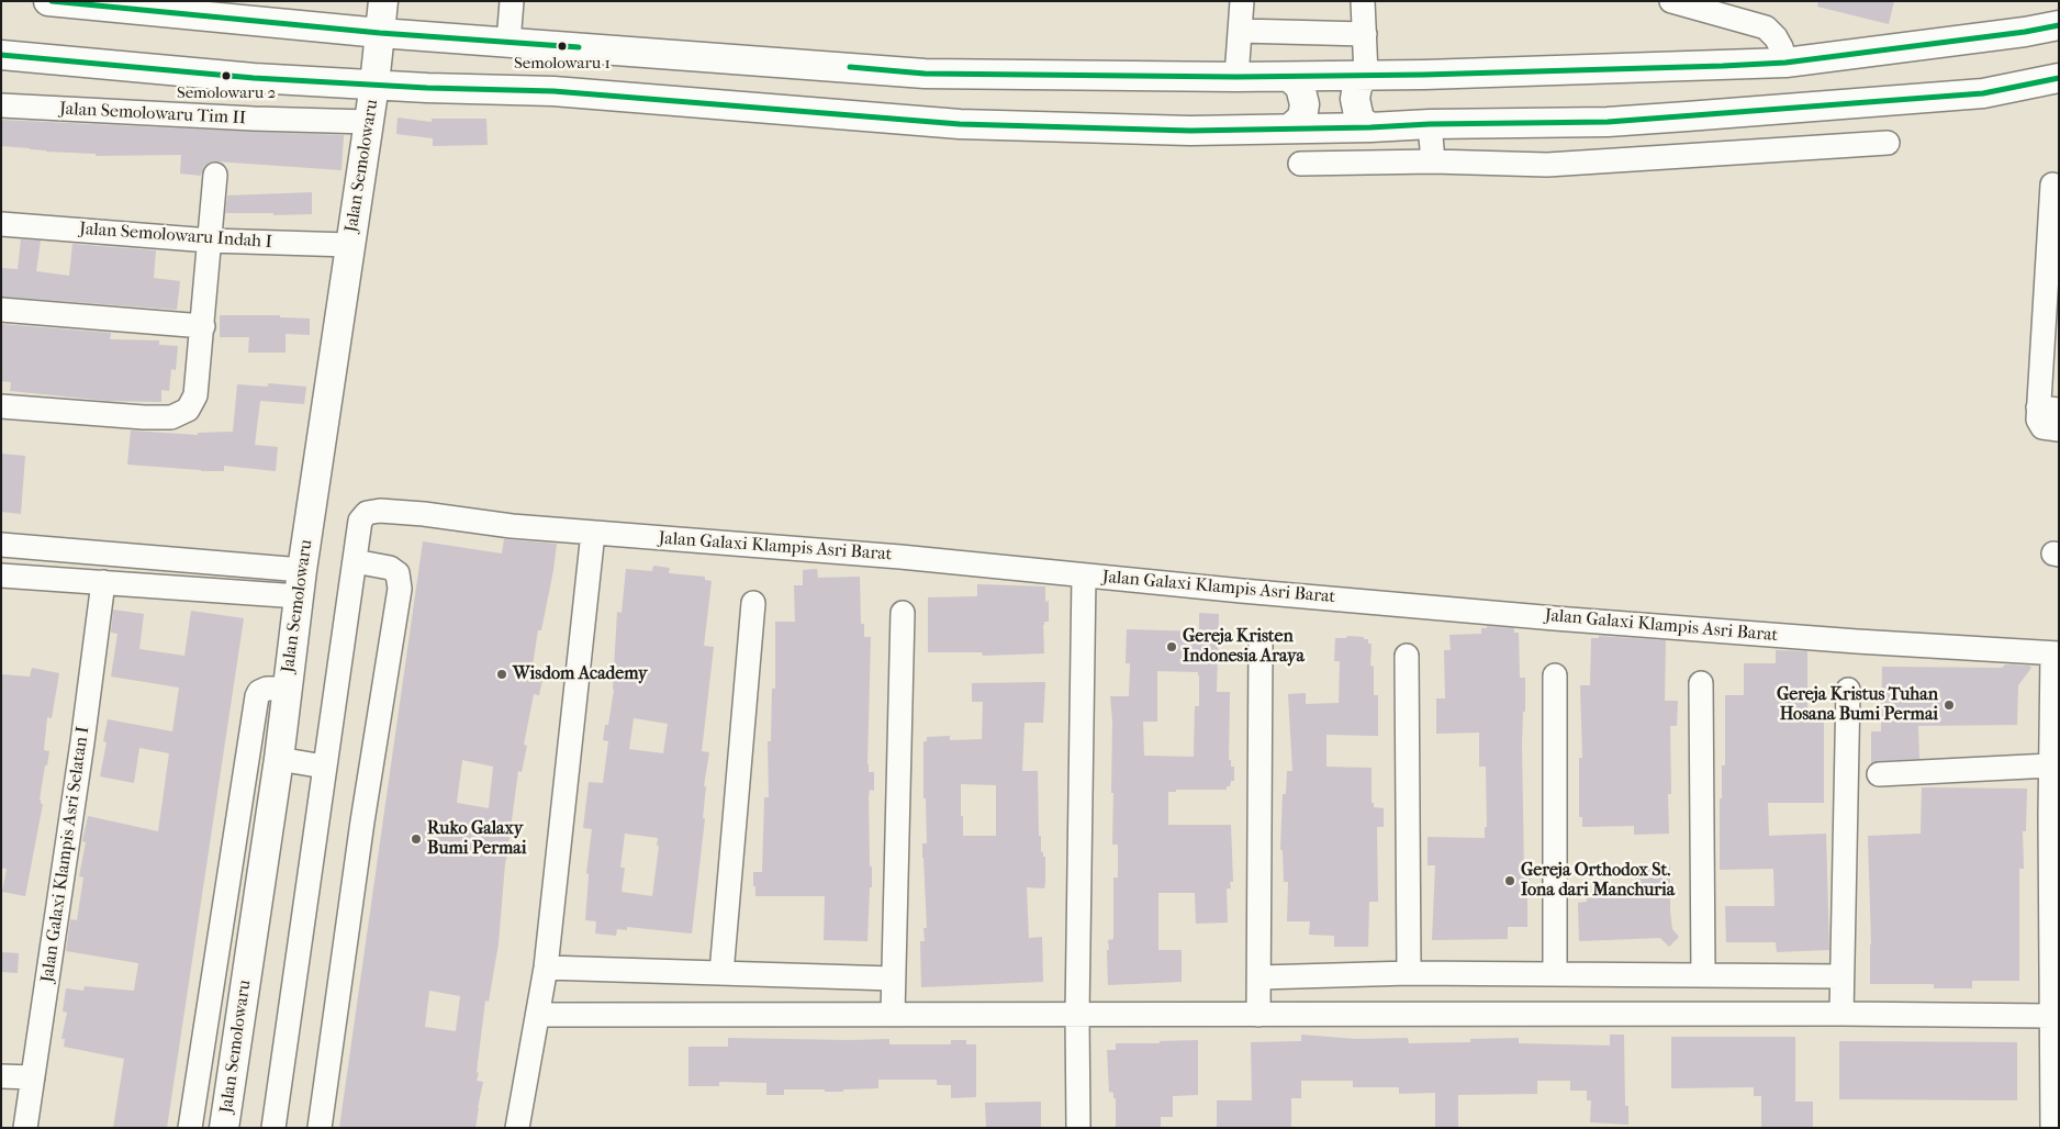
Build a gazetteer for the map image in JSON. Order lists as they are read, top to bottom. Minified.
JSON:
{"streets":{"main road":["Jalan Semolowaru"],"street":["Jalan Semolowaru Tim II","Jalan Semolowaru Indah I","Jalan Galaxi Klampis Asri Barat","Jalan Galaxi Klampis Asri Selatan I"]},"crossings":[["Jalan Semolowaru Tim II","Jalan Semolowaru"],["Jalan Semolowaru","Jalan Semolowaru Indah I"]],"places":["Semolowaru 1","Semolowaru 2","Gereja Kristen Indonesia Araya","Wisdom Academy","Gereja Kristus Tuhan Hosana Bumi Permai","Ruko Galaxy Bumi Permai","Gereja Orthodox St. Iona dari Manchuria"]}
